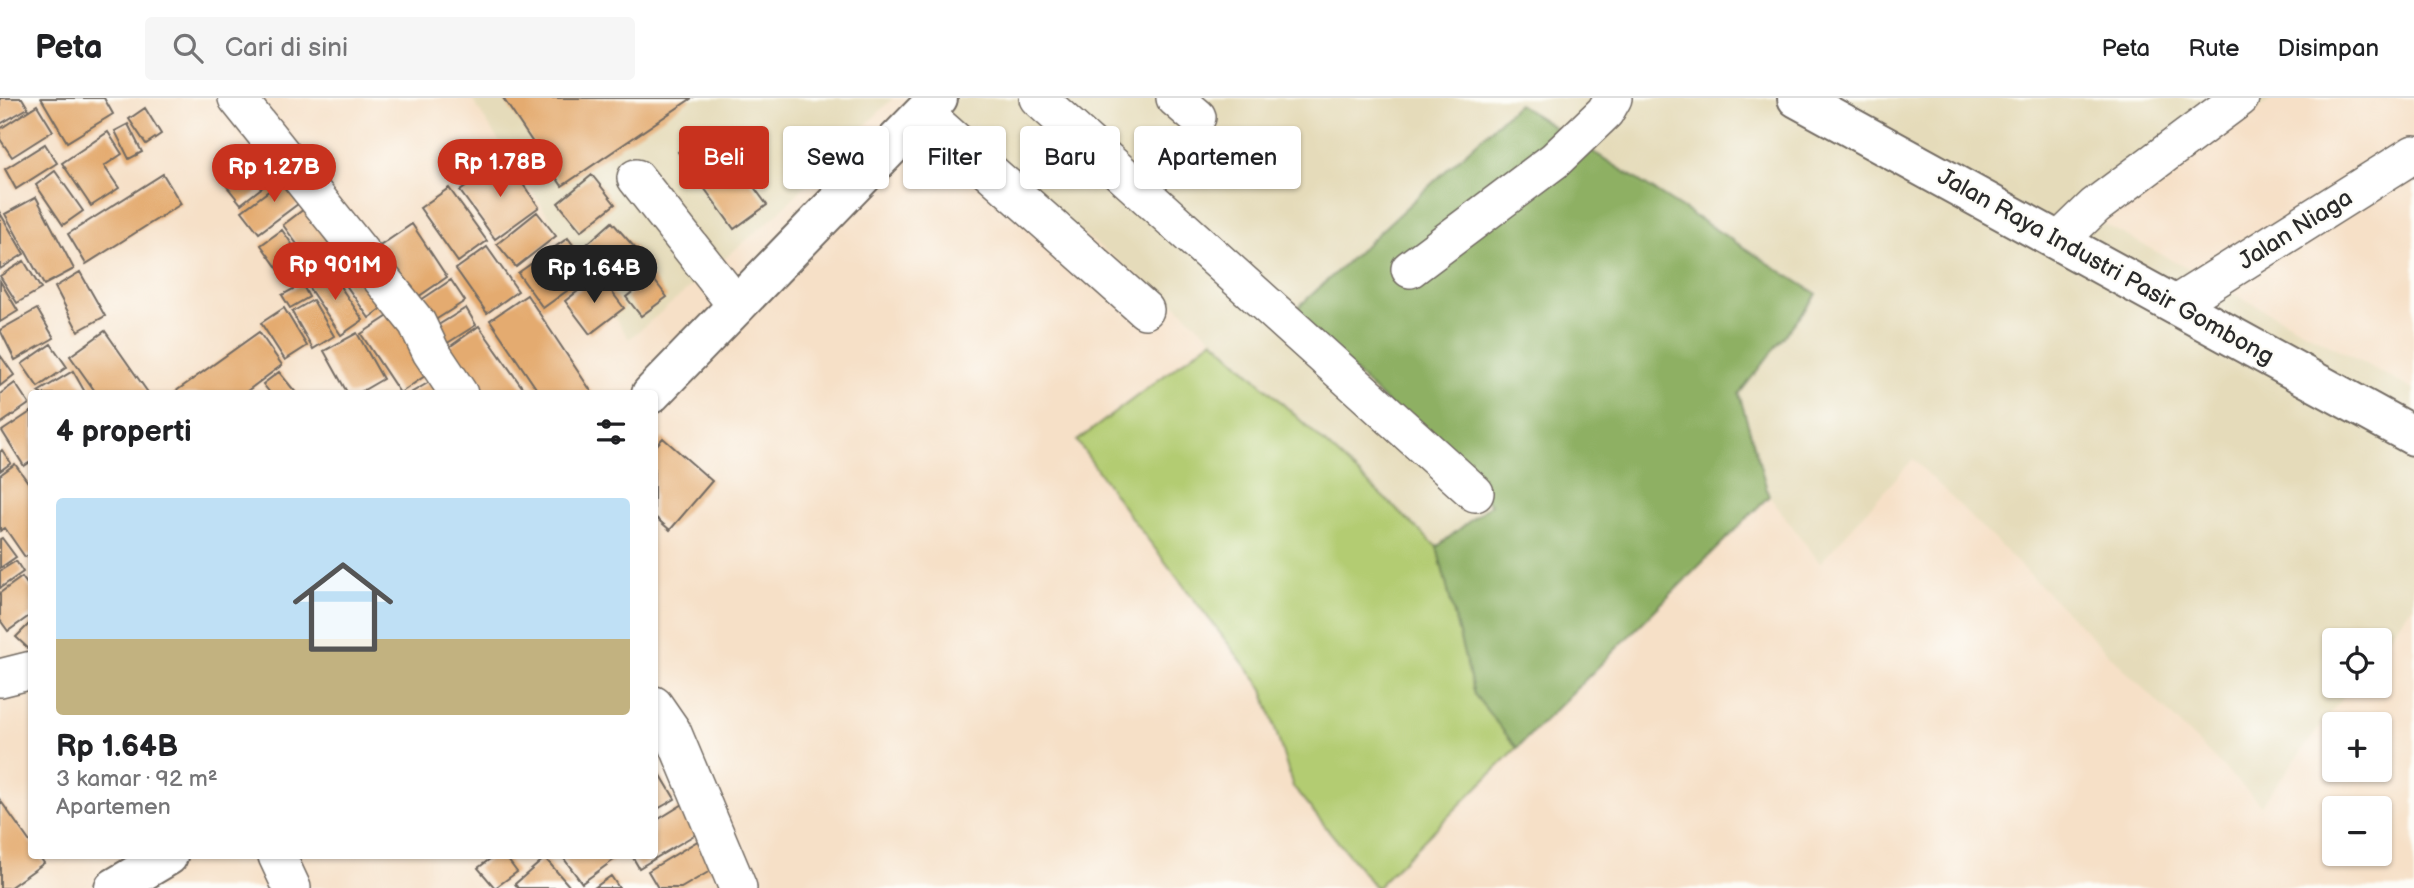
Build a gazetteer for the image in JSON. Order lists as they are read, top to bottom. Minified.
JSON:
{"streets":{"main road":["Jalan Raya Industri Pasir Gombong"],"street":["Jalan Niaga"]},"crossings":[["Jalan Niaga","Jalan Raya Industri Pasir Gombong"]],"page":{"header":"Peta","search":"Cari di sini","nav":["Peta","Rute","Disimpan"],"chip":["Beli","Sewa","Filter","Baru","Apartemen"],"price":["Rp 1.78B","Rp 1.27B","Rp 901M","Rp 1.64B"],"heading":"4 properti","list":[{"name":"Rp 1.64B","note":"3 kamar · 92 m² · Apartemen"}],"map_buttons":["+","−"]}}
